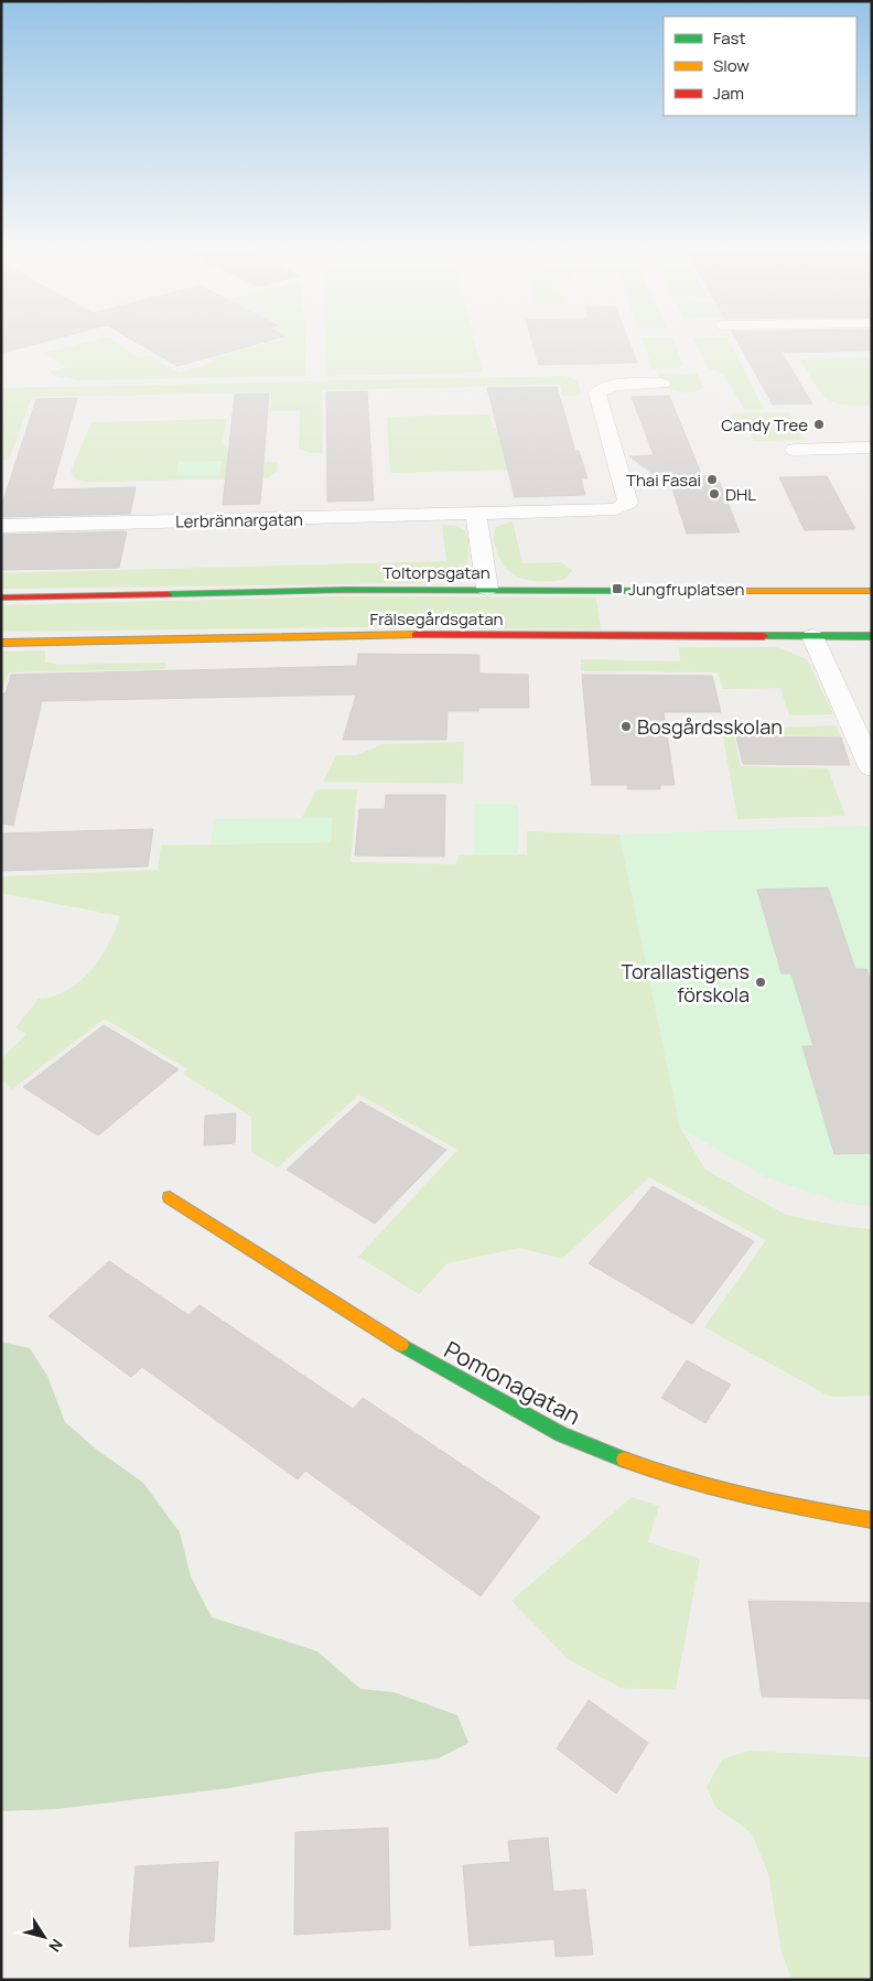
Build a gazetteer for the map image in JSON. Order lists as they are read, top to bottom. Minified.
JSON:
{"streets":{"street":["Lerbrännargatan","Toltorpsgatan","Frälsegårdsgatan","Pomonagatan"]},"places":{"other":["Candy Tree","Thai Fasai","DHL","Bosgårdsskolan","Torallastigens förskola"],"transit":["Jungfruplatsen"]},"legend":["Fast","Slow","Jam"],"north":"bottom right"}
